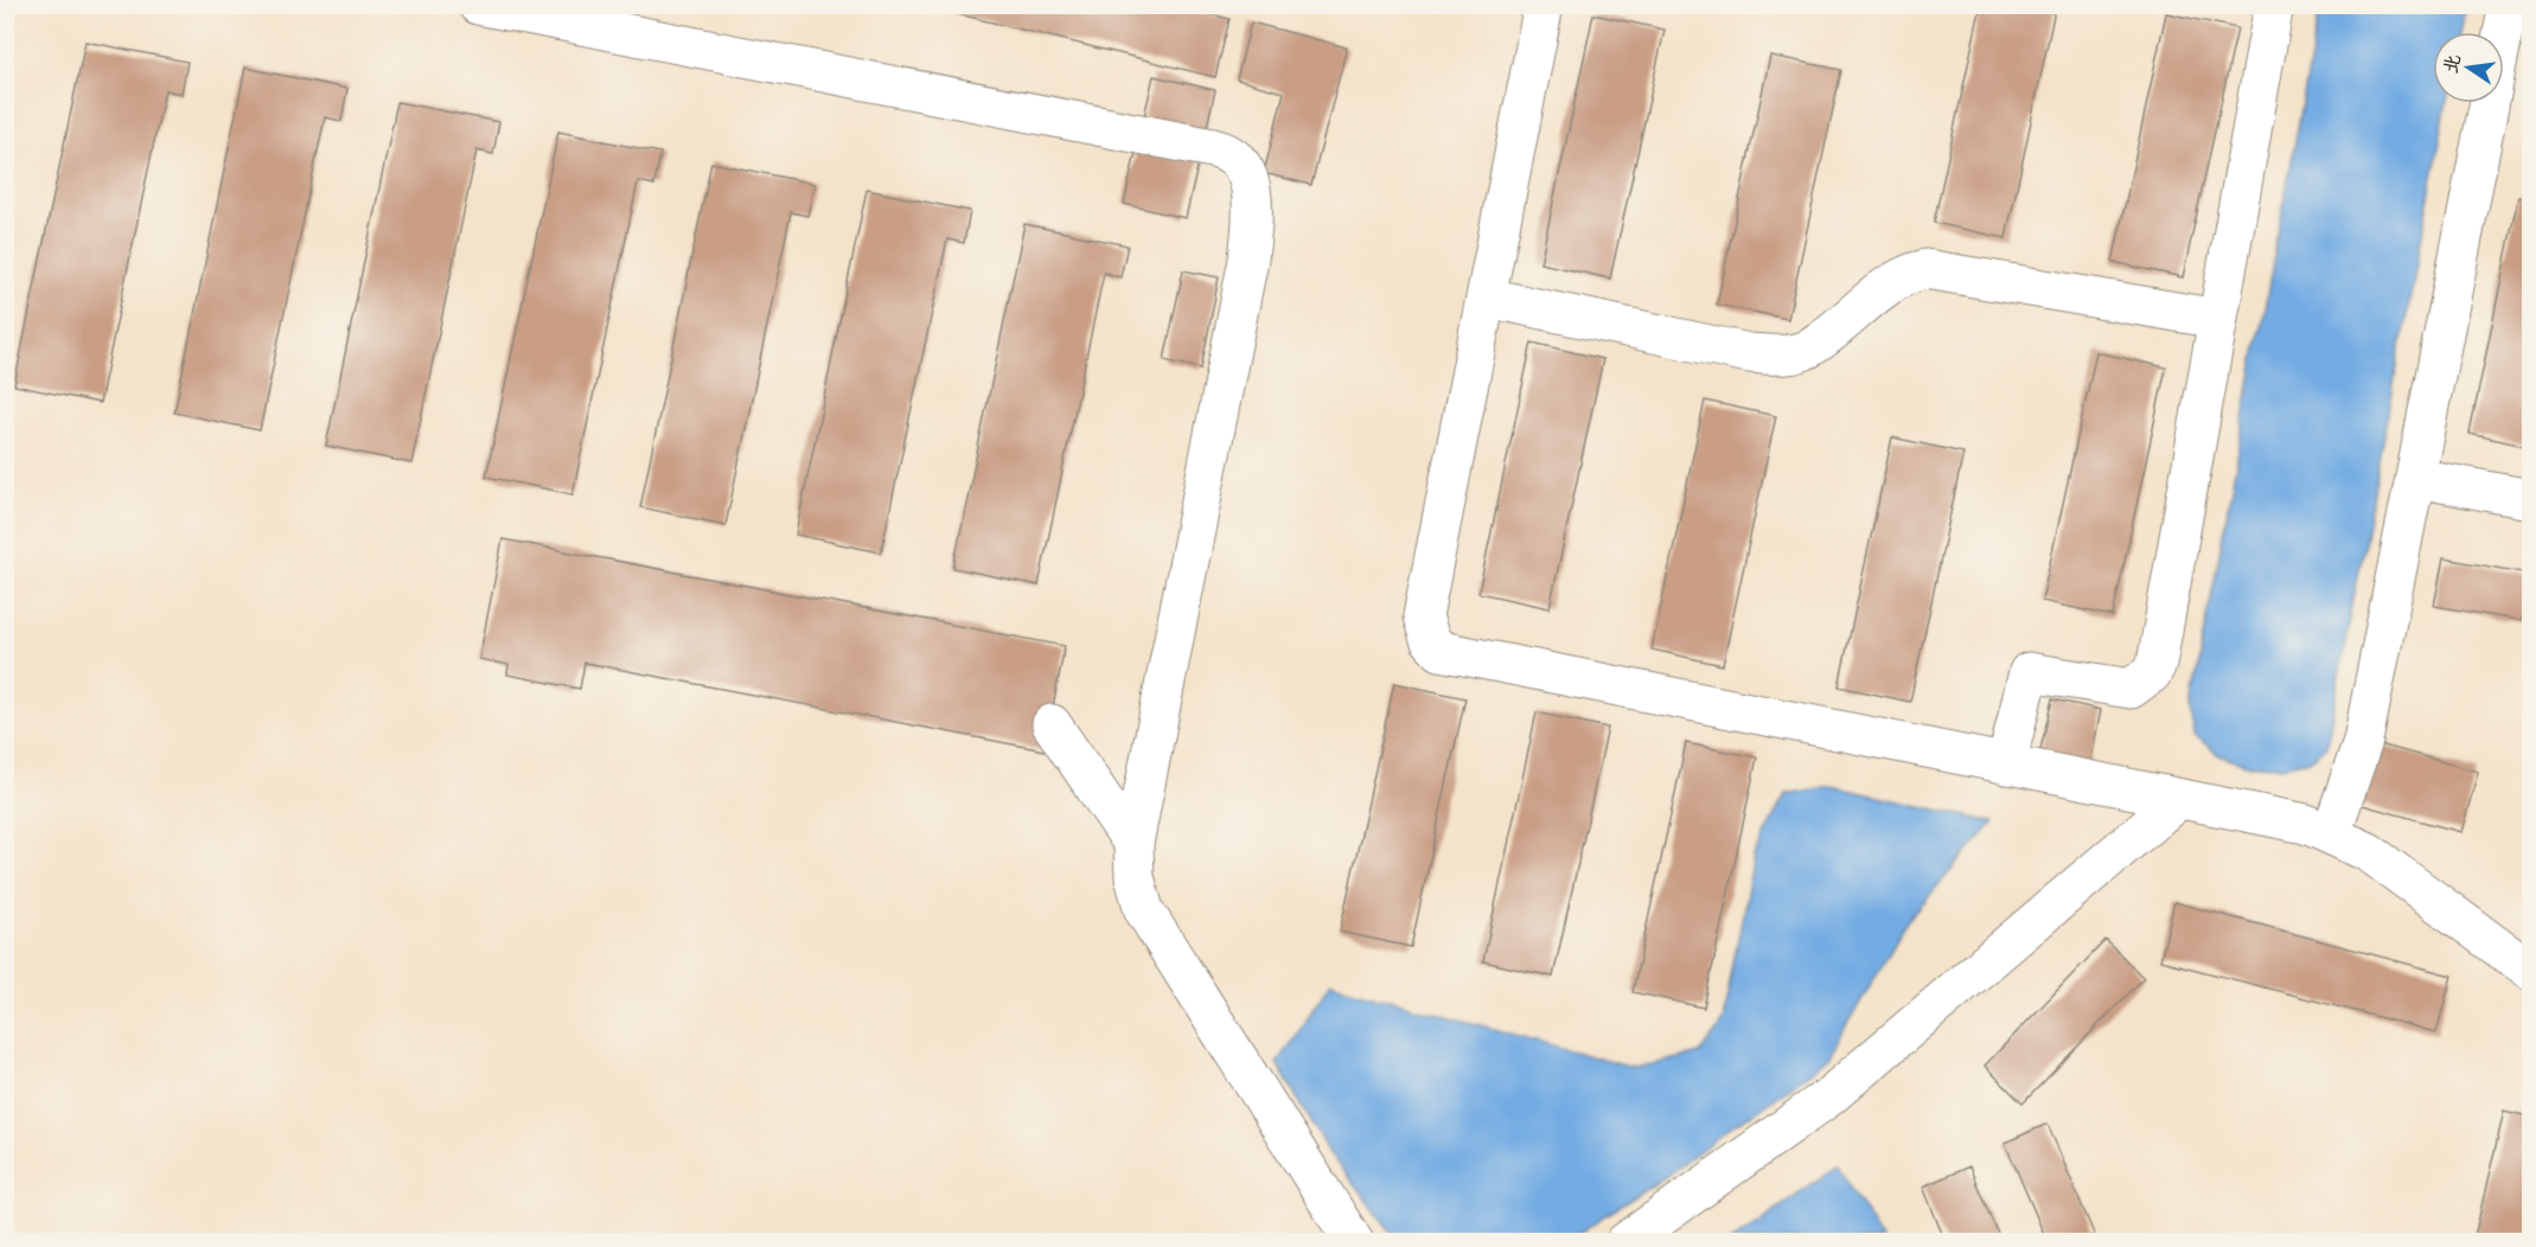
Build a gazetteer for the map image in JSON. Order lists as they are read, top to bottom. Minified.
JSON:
{"north":"left"}
